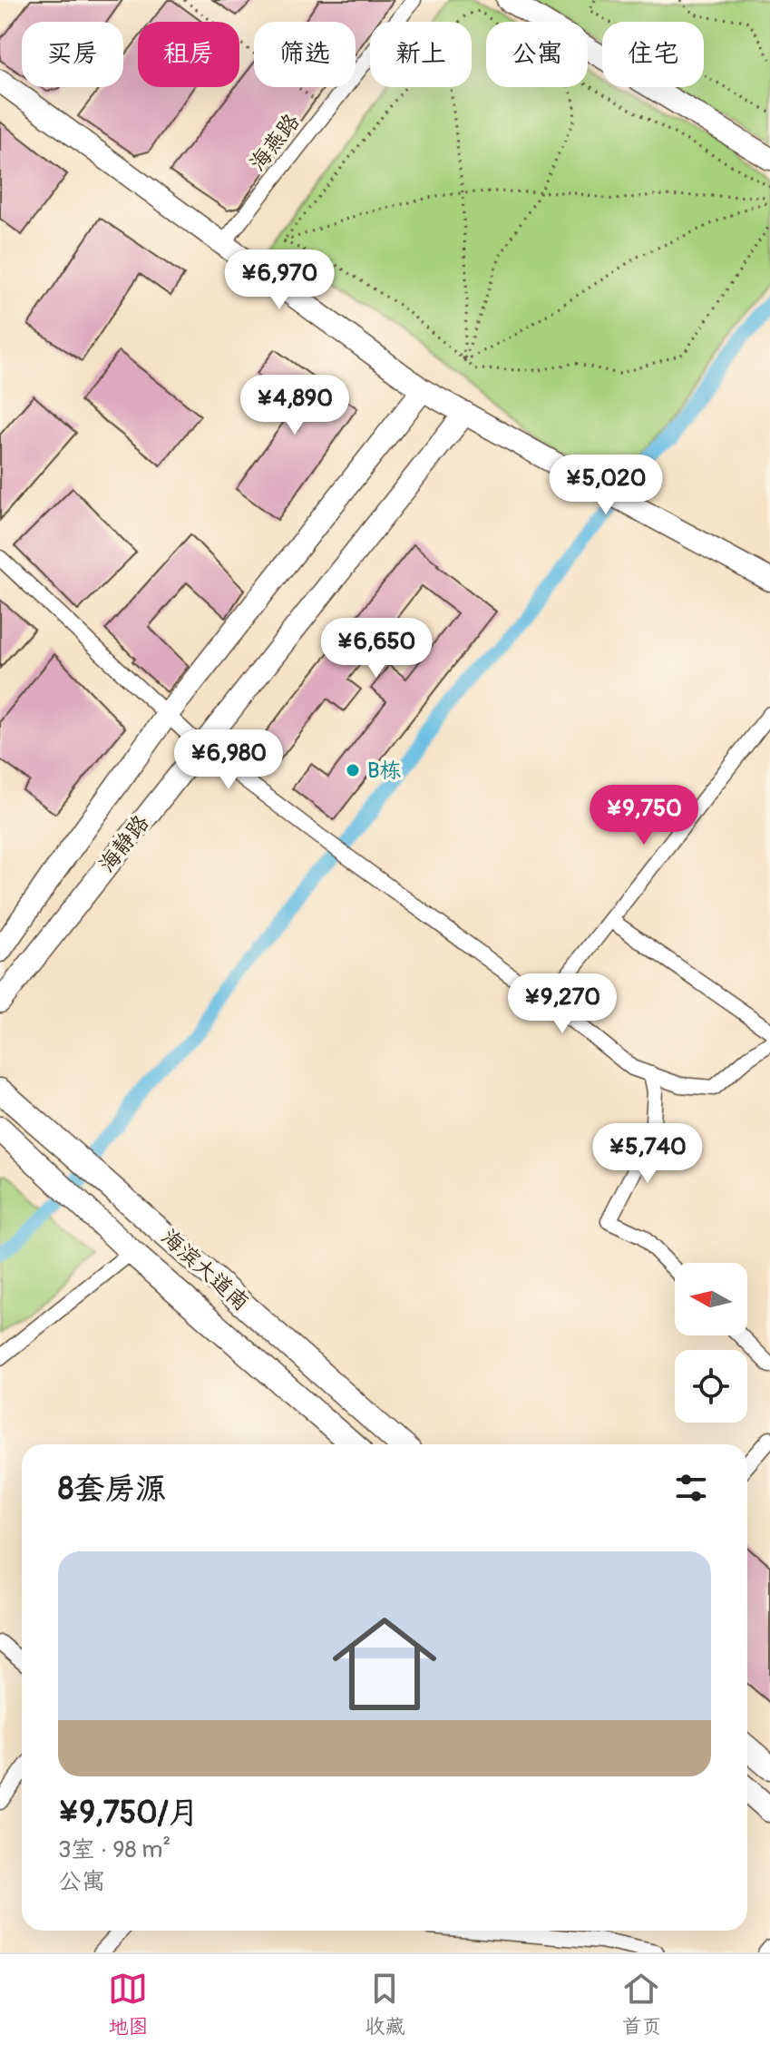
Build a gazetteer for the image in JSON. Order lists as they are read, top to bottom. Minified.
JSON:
{"streets":{"main road":["海滨大道南"],"street":["海燕路","海静路"]},"places":["B栋"],"north":"left","page":{"chip":["买房","租房","筛选","新上","公寓","住宅"],"price":["¥6,970","¥4,890","¥5,020","¥6,650","¥6,980","¥9,750","¥9,270","¥5,740"],"heading":"8套房源","list":[{"name":"¥9,750/月","note":"3室 · 98 m² · 公寓"}],"tabs":["地图","收藏","首页"]}}
